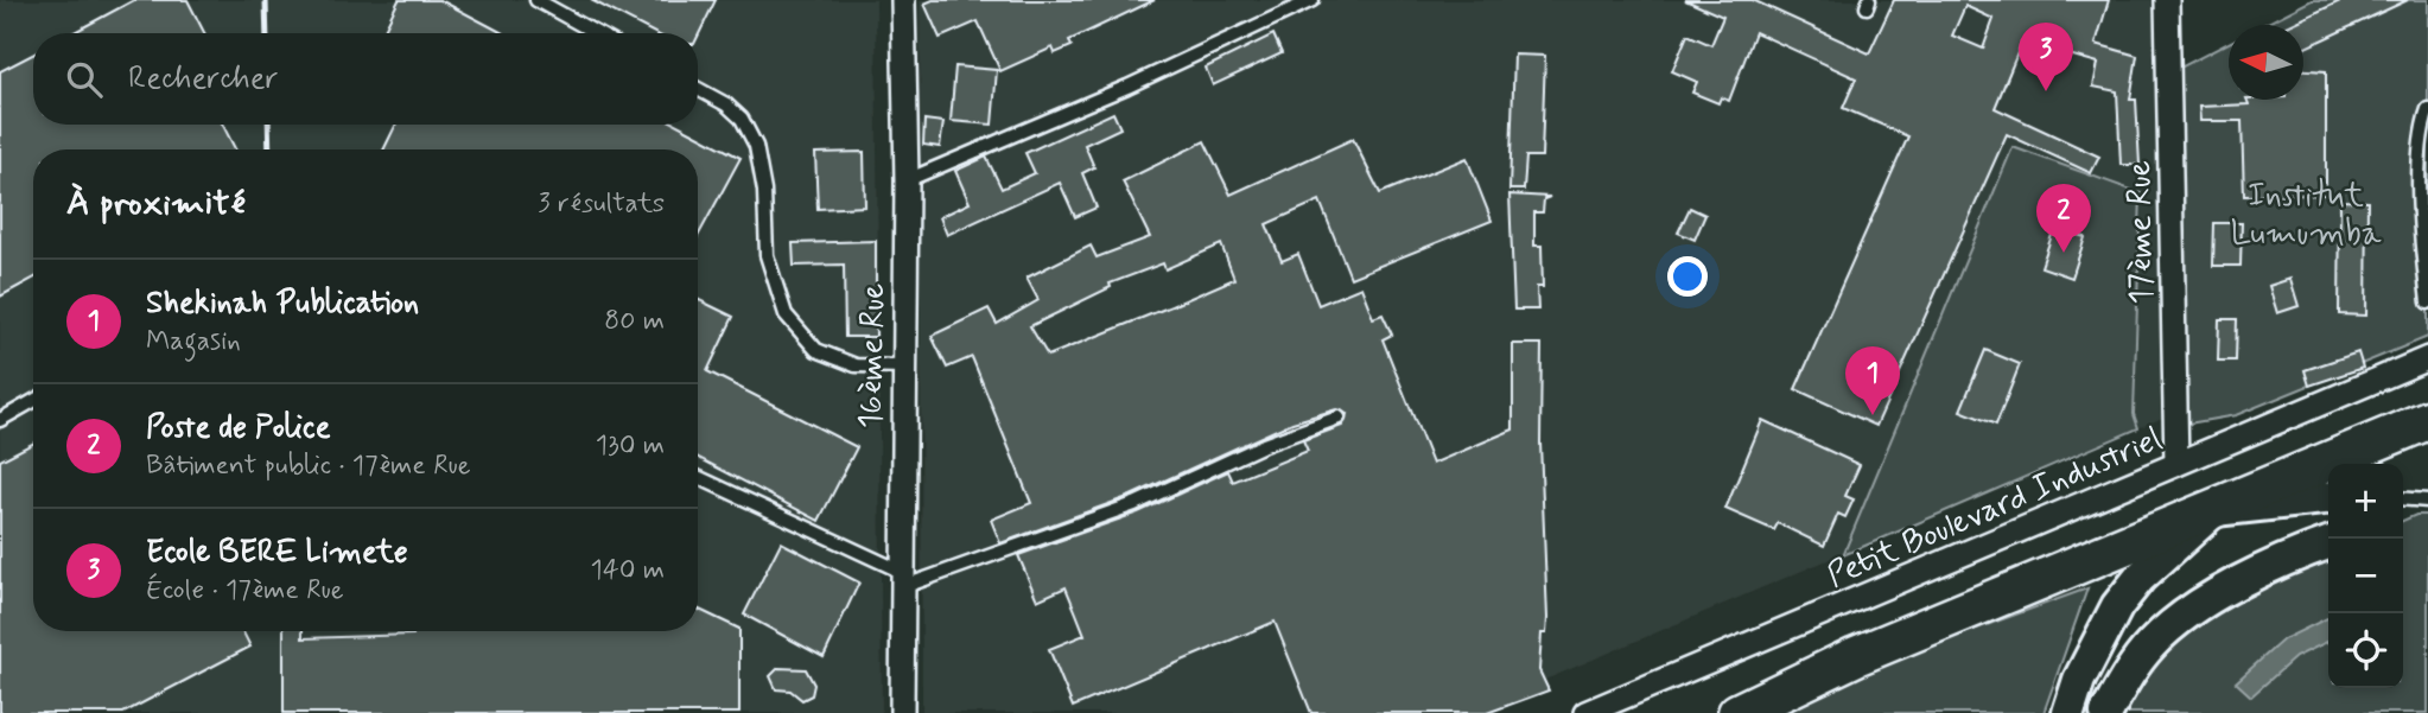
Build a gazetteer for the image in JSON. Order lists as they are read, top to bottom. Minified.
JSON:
{"streets":{"street":["17ème Rue","16ème Rue","Petit Boulevard Industriel"]},"crossings":[["17ème Rue","Petit Boulevard Industriel"]],"parks":["Institut Lumumba"],"north":"left","page":{"pins":["3","2","1"],"search":"Rechercher","heading":["À proximité","3 résultats"],"list":[{"mark":"1","name":"Shekinah Publication","note":"Magasin","value":"80 m"},{"mark":"2","name":"Poste de Police","note":"Bâtiment public · 17ème Rue","value":"130 m"},{"mark":"3","name":"Ecole BERE Limete","note":"École · 17ème Rue","value":"140 m"}],"map_buttons":["+","−"]}}
